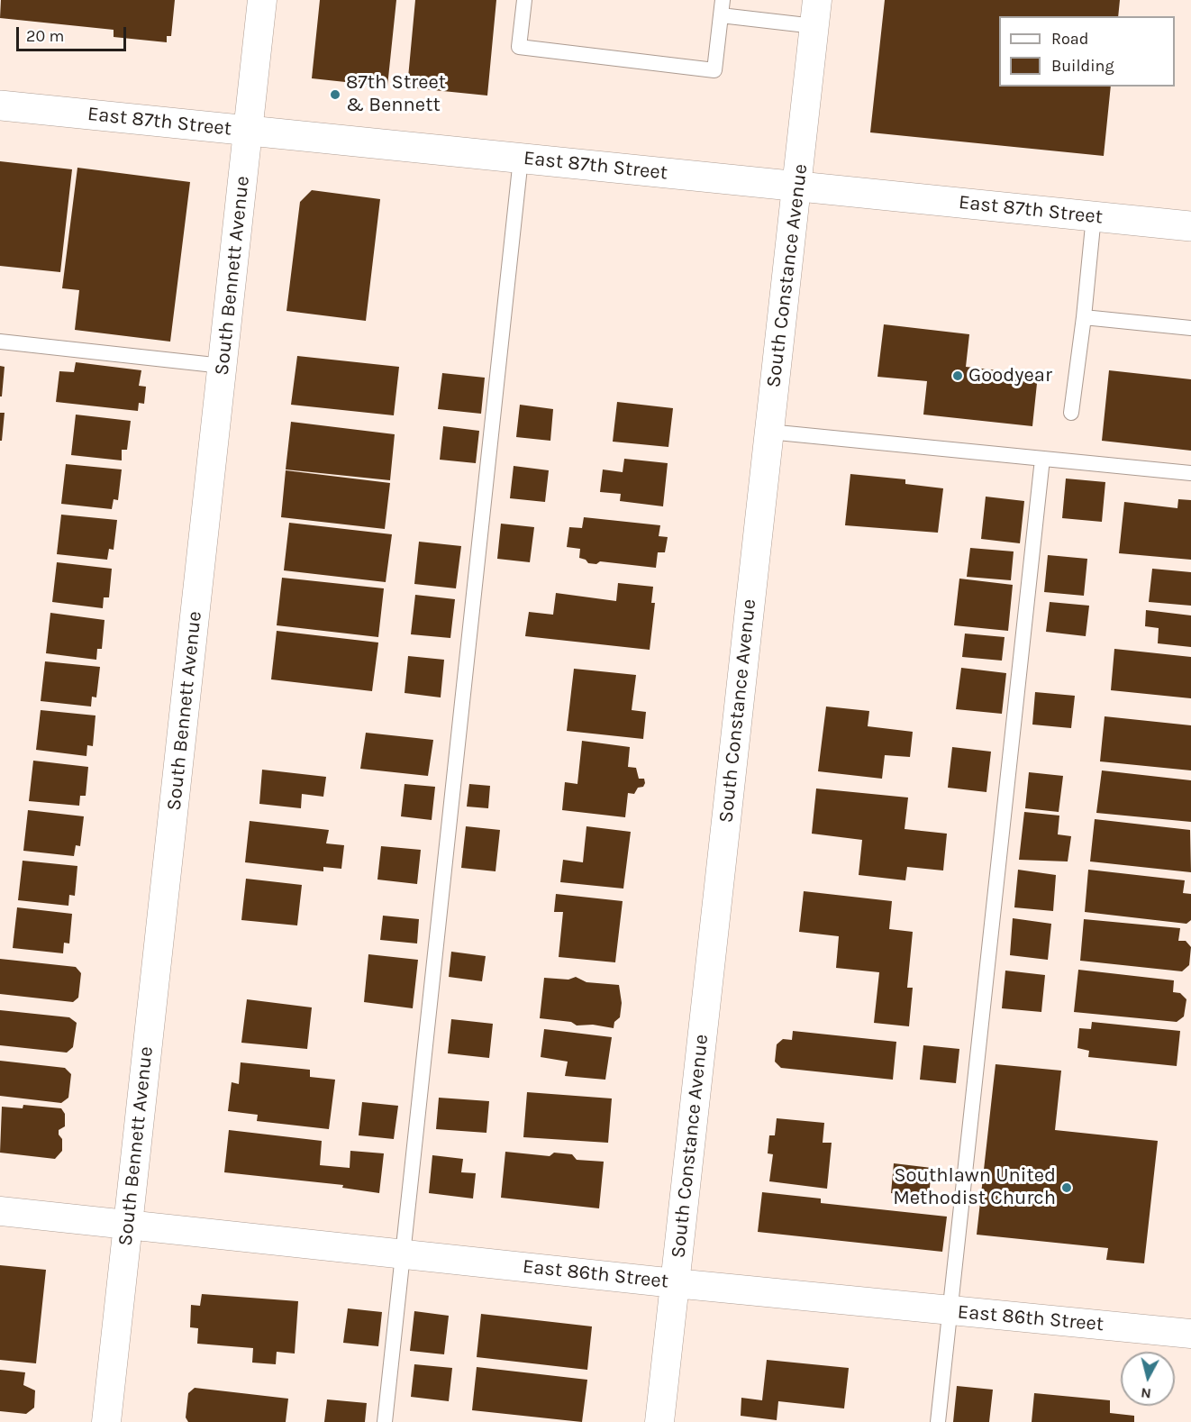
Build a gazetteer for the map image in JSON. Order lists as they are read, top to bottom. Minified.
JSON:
{"streets":{"main road":["East 87th Street"],"street":["South Bennett Avenue","South Constance Avenue","East 86th Street"]},"crossings":[["East 87th Street","South Bennett Avenue"],["East 87th Street","South Constance Avenue"],["South Bennett Avenue","East 86th Street"],["South Constance Avenue","East 86th Street"]],"places":["87th Street & Bennett","Goodyear","Southlawn United Methodist Church"],"legend":["Road","Building"],"scale_bar":"20 m","north":"bottom"}
